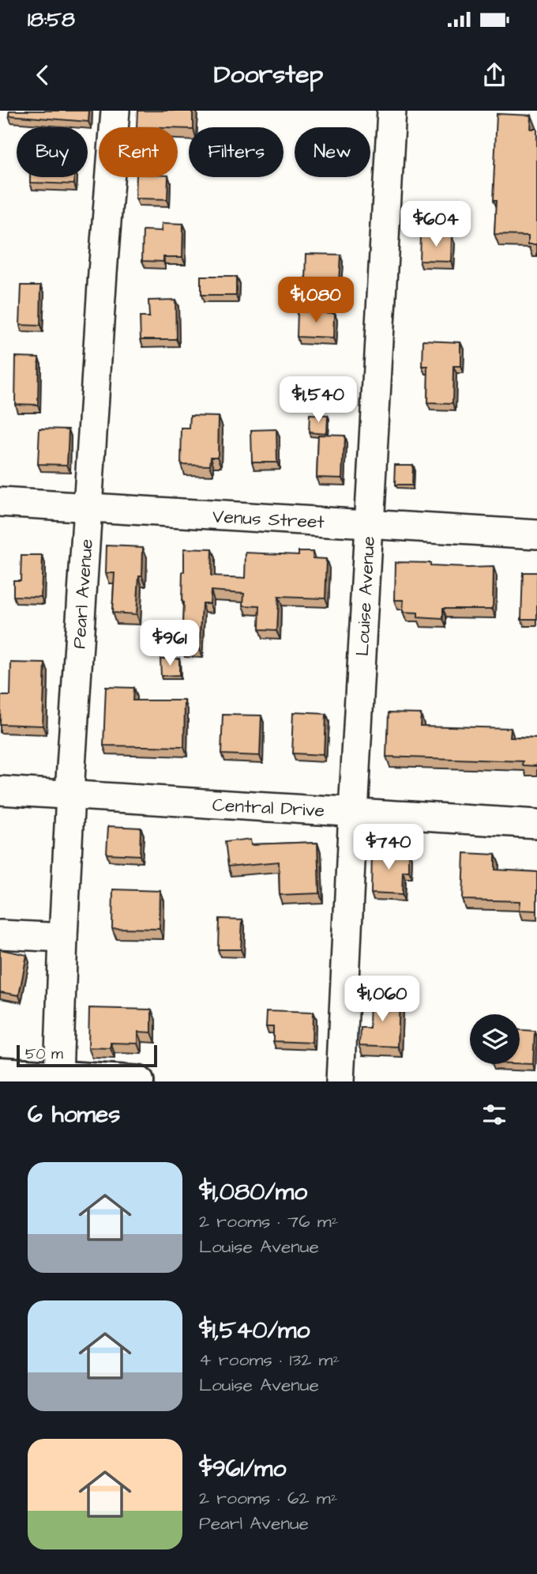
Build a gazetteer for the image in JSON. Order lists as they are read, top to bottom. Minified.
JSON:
{"streets":{"street":["Venus Street","Pearl Avenue","Louise Avenue","Central Drive"]},"crossings":[["Venus Street","Pearl Avenue"],["Venus Street","Louise Avenue"],["Pearl Avenue","Central Drive"],["Louise Avenue","Central Drive"]],"scale_bar":"50 m","page":{"status":"18:58","header":"Doorstep","chip":["Buy","Rent","Filters","New"],"price":["$604","$1,080","$1,540","$961","$740","$1,060"],"scale":"50 m","heading":"6 homes","list":[{"name":"$1,080/mo","note":"2 rooms · 76 m² · Louise Avenue"},{"name":"$1,540/mo","note":"4 rooms · 132 m² · Louise Avenue"},{"name":"$961/mo","note":"2 rooms · 62 m² · Pearl Avenue"}]}}
